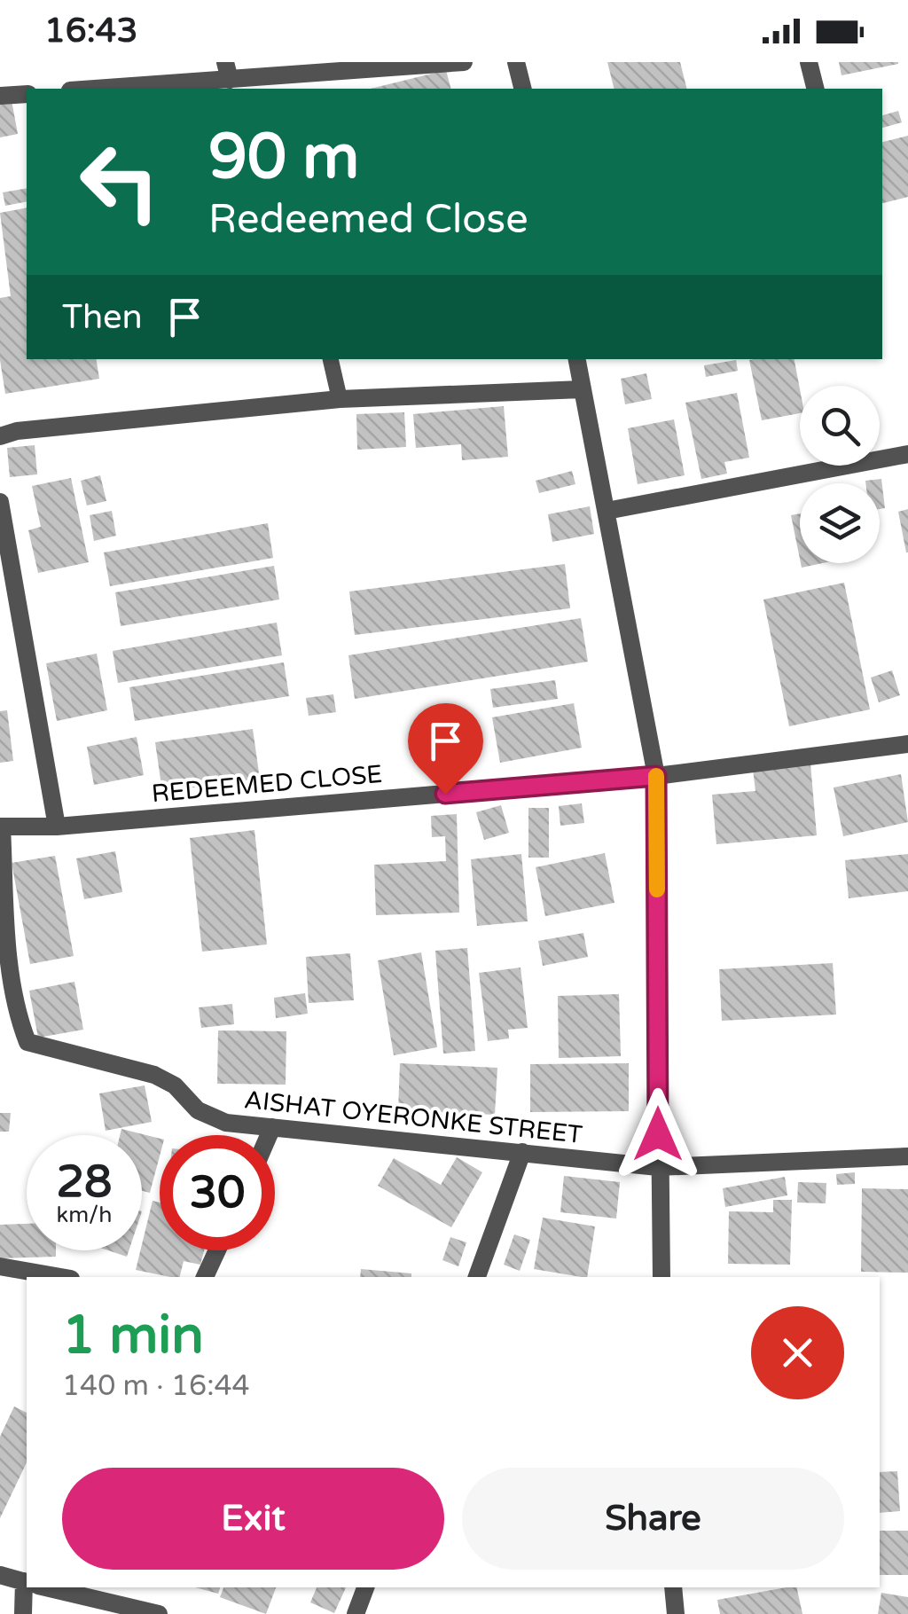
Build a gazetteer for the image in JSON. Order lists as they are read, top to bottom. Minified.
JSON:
{"streets":{"street":["REDEEMED CLOSE","AISHAT OYERONKE STREET"]},"crossings":[["REDEEMED CLOSE","AISHAT OYERONKE STREET"]],"page":{"status":"16:43","turn":["90 m","Redeemed Close"],"then":"Then","speed":"28 km/h","limit":"30","heading":["1 min","140 m · 16:44"],"buttons":["Exit","Share"]}}
